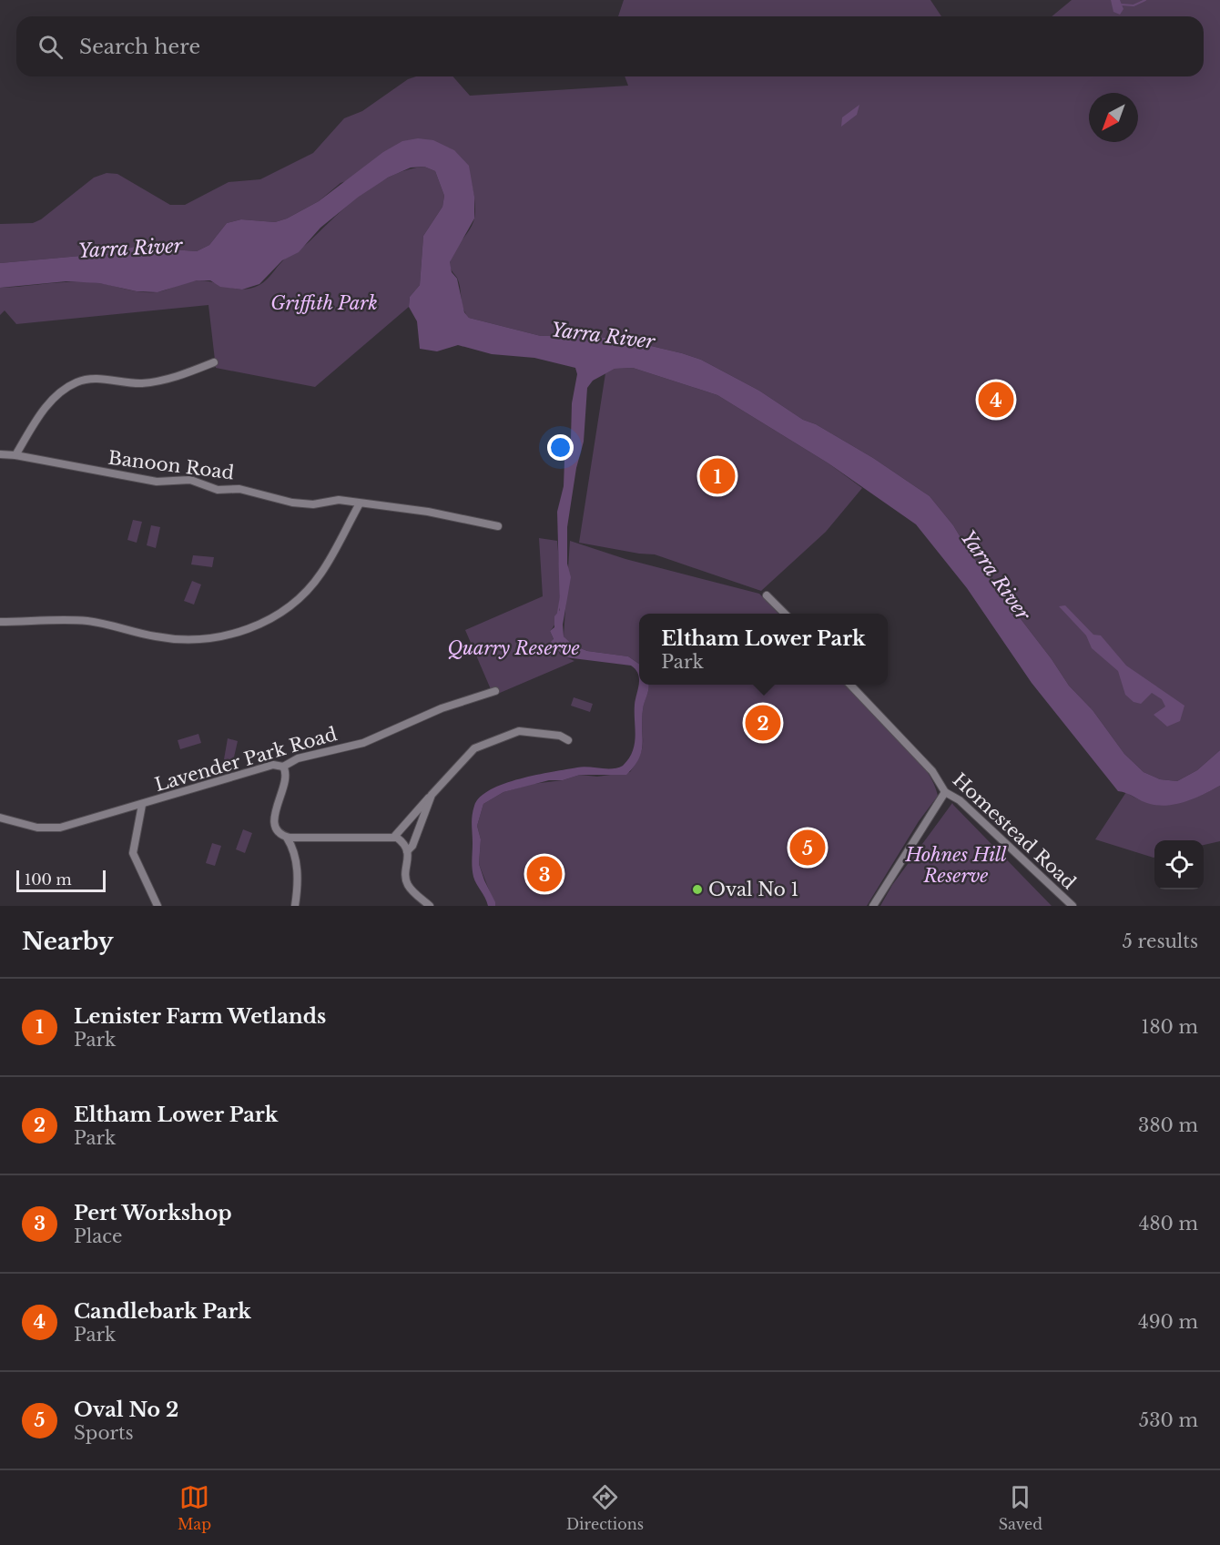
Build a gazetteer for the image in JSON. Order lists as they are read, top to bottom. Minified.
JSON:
{"streets":{"street":["Banoon Road","Lavender Park Road","Homestead Road"]},"water":["Yarra River"],"parks":["Griffith Park","Quarry Reserve","Hohnes Hill Reserve"],"places":["Oval No 1"],"scale_bar":"100 m","north":"bottom left","page":{"search":"Search here","pins":["4","1","2","5","3"],"popup":["Eltham Lower Park","Park"],"scale":"100 m","heading":["Nearby","5 results"],"list":[{"mark":"1","name":"Lenister Farm Wetlands","note":"Park","value":"180 m"},{"mark":"2","name":"Eltham Lower Park","note":"Park","value":"380 m"},{"mark":"3","name":"Pert Workshop","note":"Place","value":"480 m"},{"mark":"4","name":"Candlebark Park","note":"Park","value":"490 m"},{"mark":"5","name":"Oval No 2","note":"Sports","value":"530 m"}],"nav":["Map","Directions","Saved"]}}
